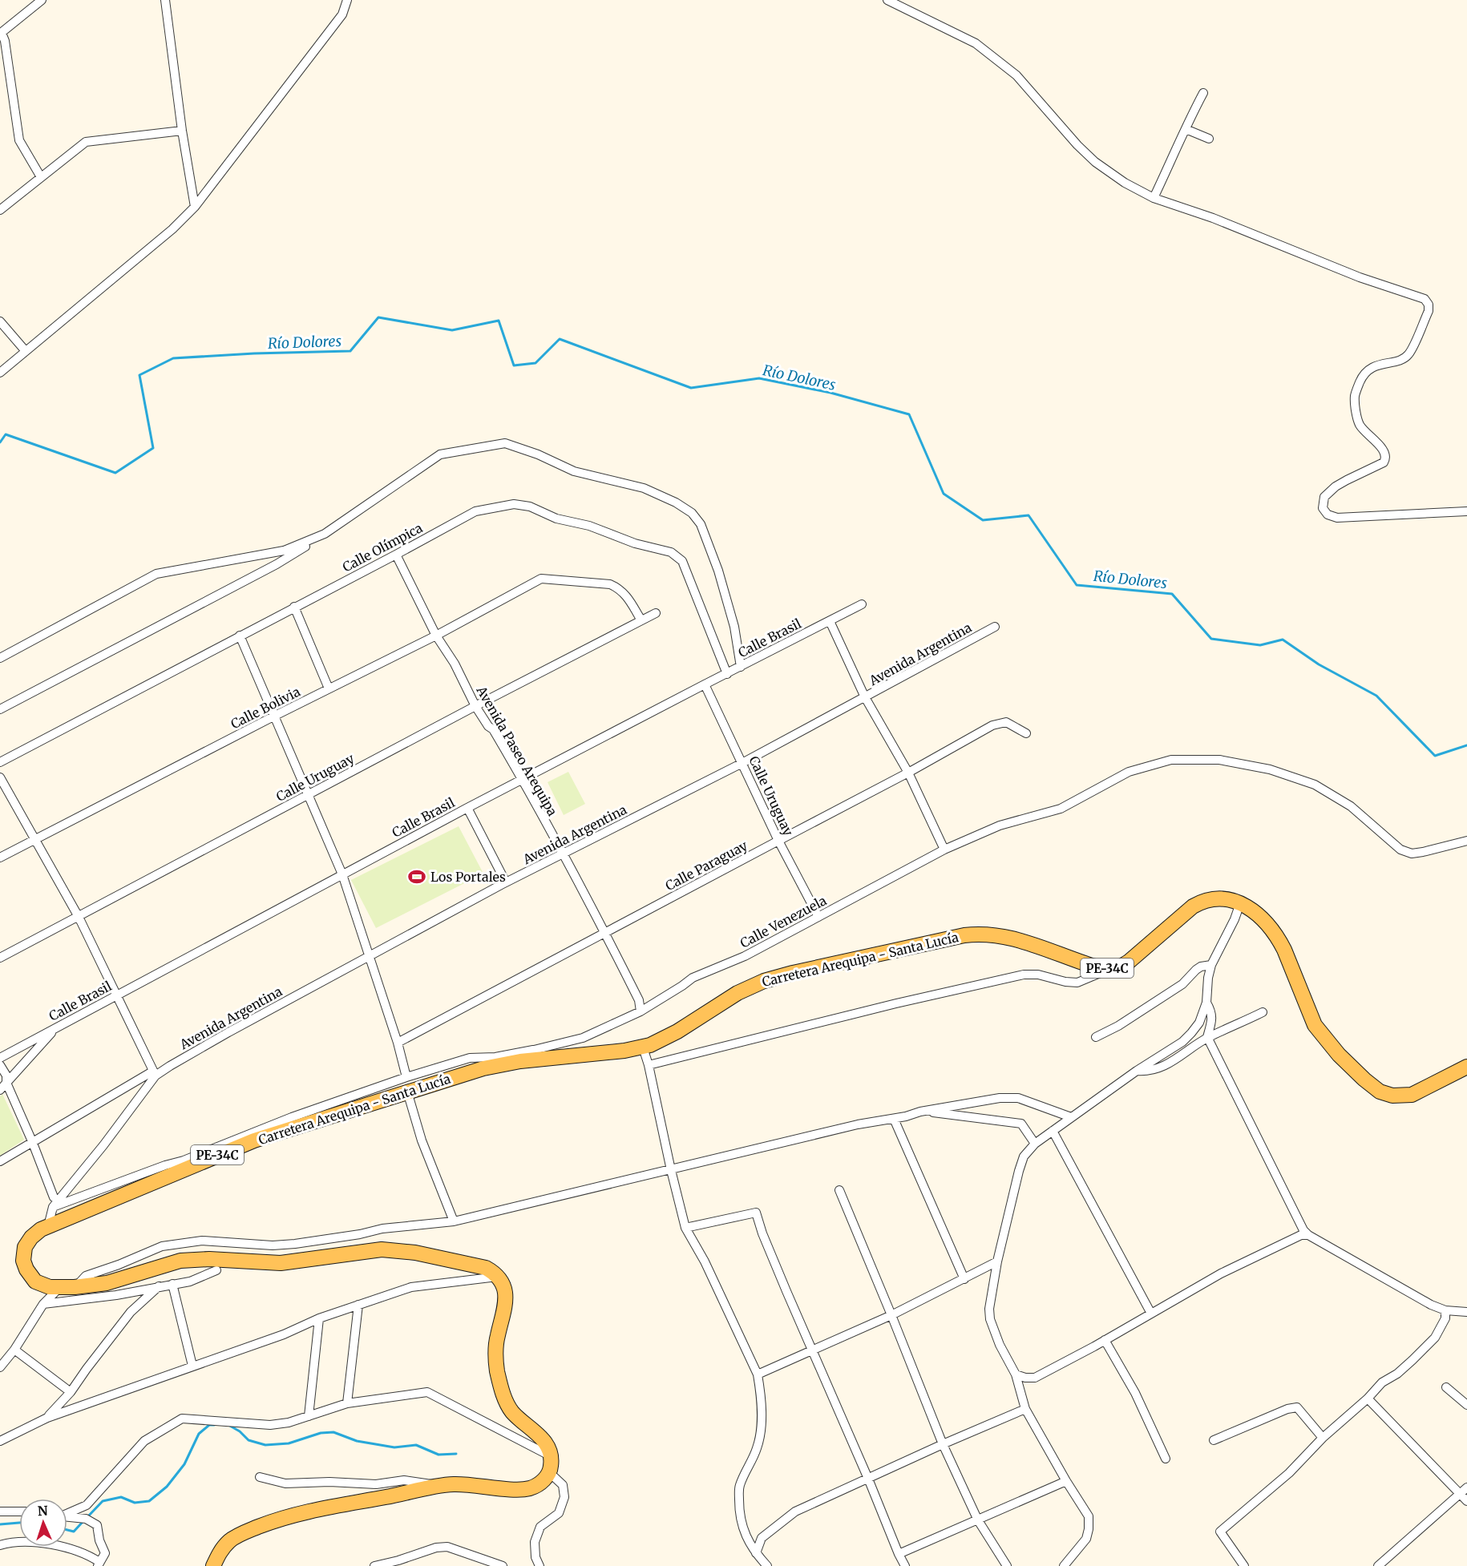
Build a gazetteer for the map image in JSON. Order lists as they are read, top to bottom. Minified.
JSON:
{"streets":{"main road":["Carretera Arequipa - Santa Lucía","PE-34C"],"street":["Calle Olímpica","Calle Brasil","Avenida Argentina","Calle Bolivia","Avenida Paseo Arequipa","Calle Uruguay","Calle Paraguay","Calle Venezuela"]},"crossings":[["Calle Olímpica","Calle Brasil"],["Calle Olímpica","Avenida Paseo Arequipa"],["Calle Brasil","Avenida Paseo Arequipa"],["Calle Brasil","Calle Uruguay"],["Avenida Argentina","Avenida Paseo Arequipa"],["Avenida Argentina","Calle Uruguay"],["Avenida Argentina","Carretera Arequipa - Santa Lucía"],["Calle Bolivia","Avenida Paseo Arequipa"],["Calle Bolivia","Calle Uruguay"],["Avenida Paseo Arequipa","Calle Uruguay"],["Avenida Paseo Arequipa","Calle Paraguay"],["Avenida Paseo Arequipa","Calle Venezuela"],["Calle Uruguay","Calle Paraguay"],["Calle Uruguay","Calle Venezuela"],["Calle Venezuela","Carretera Arequipa - Santa Lucía"],["Carretera Arequipa - Santa Lucía","PE-34C"]],"water":["Río Dolores"],"places":{"sports":["Los Portales"]},"north":"top"}
